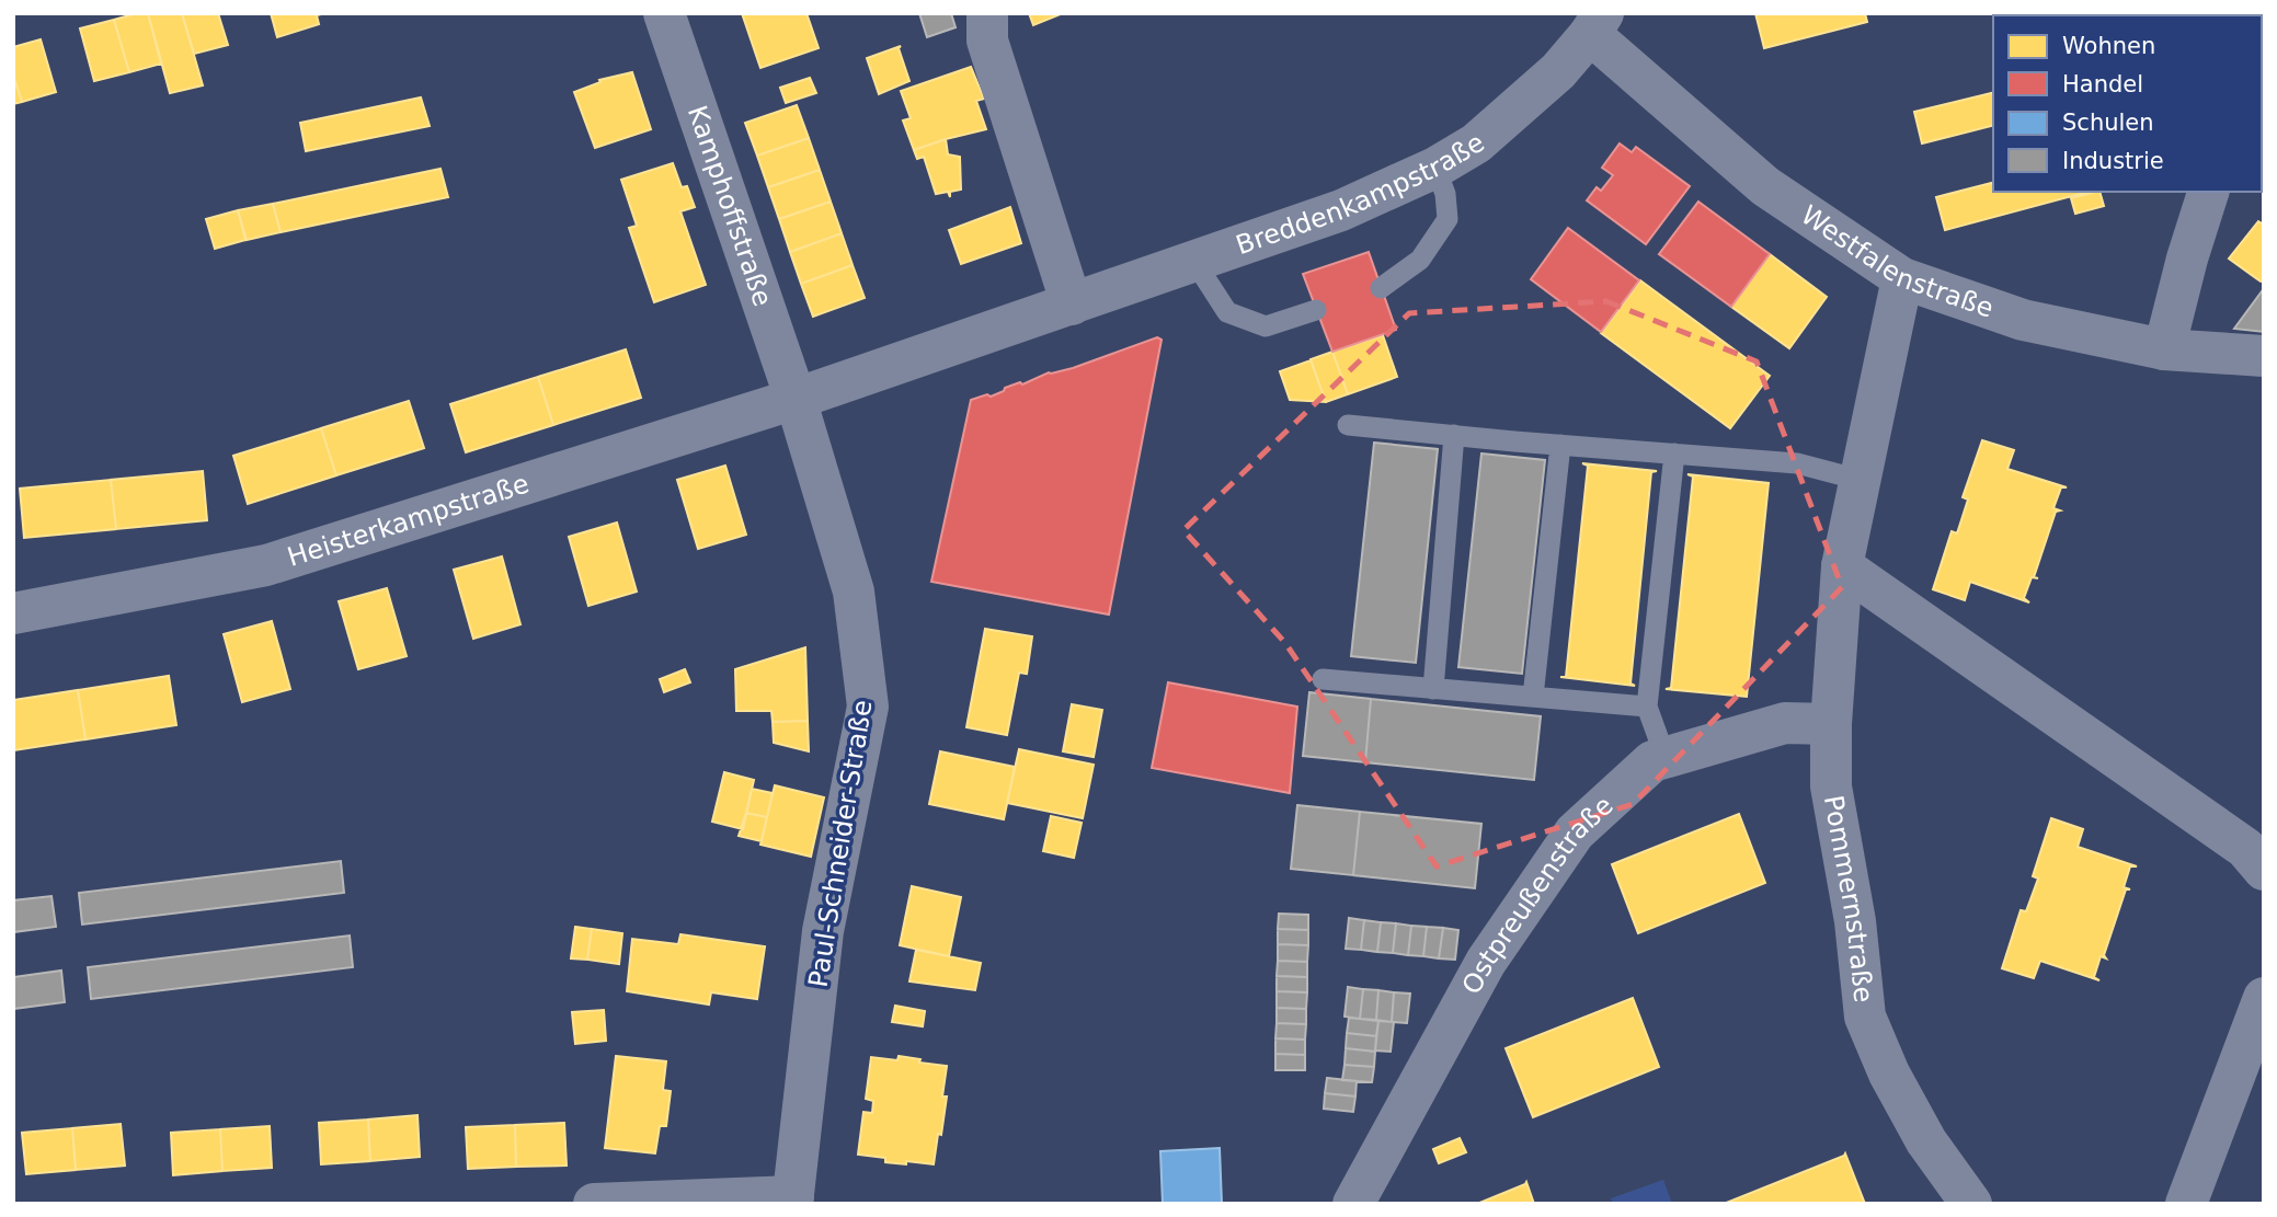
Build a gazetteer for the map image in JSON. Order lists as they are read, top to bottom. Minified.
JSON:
{"streets":{"street":["Breddenkampstraße","Kamphoffstraße","Westfalenstraße","Heisterkampstraße","Paul-Schneider-Straße","Ostpreußenstraße","Pommernstraße"]},"crossings":[["Breddenkampstraße","Kamphoffstraße"],["Breddenkampstraße","Westfalenstraße"],["Breddenkampstraße","Heisterkampstraße"],["Breddenkampstraße","Paul-Schneider-Straße"],["Kamphoffstraße","Heisterkampstraße"],["Kamphoffstraße","Paul-Schneider-Straße"],["Westfalenstraße","Pommernstraße"],["Heisterkampstraße","Paul-Schneider-Straße"],["Ostpreußenstraße","Pommernstraße"]],"legend":["Wohnen","Handel","Schulen","Industrie"]}
